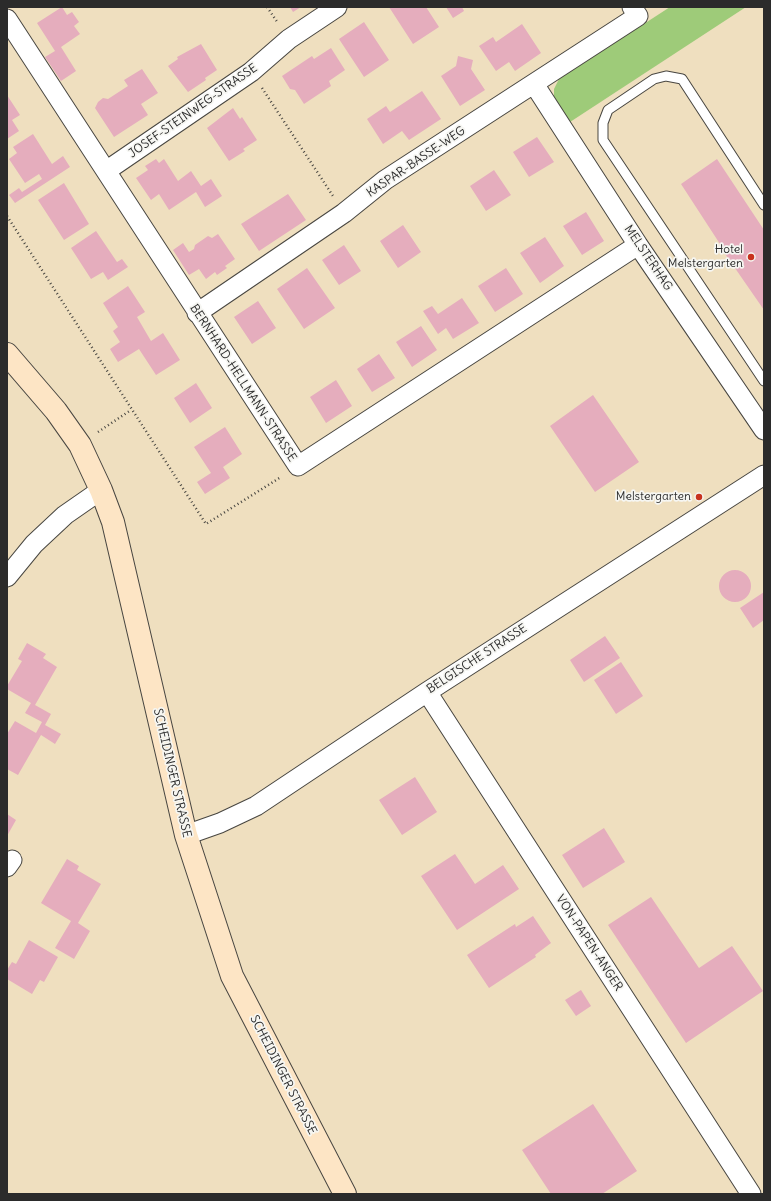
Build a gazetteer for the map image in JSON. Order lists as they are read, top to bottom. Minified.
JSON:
{"streets":{"main road":["SCHEIDINGER STRASSE"],"street":["JOSEF-STEINWEG-STRASSE","KASPAR-BASSE-WEG","MELSTERHAG","BERNHARD-HELLMANN-STRASSE","BELGISCHE STRASSE","VON-PAPEN-ANGER"]},"crossings":[["JOSEF-STEINWEG-STRASSE","BERNHARD-HELLMANN-STRASSE"],["KASPAR-BASSE-WEG","MELSTERHAG"],["KASPAR-BASSE-WEG","BERNHARD-HELLMANN-STRASSE"],["MELSTERHAG","BERNHARD-HELLMANN-STRASSE"],["BELGISCHE STRASSE","SCHEIDINGER STRASSE"],["BELGISCHE STRASSE","VON-PAPEN-ANGER"]],"places":["Hotel Melstergarten","Melstergarten"]}
